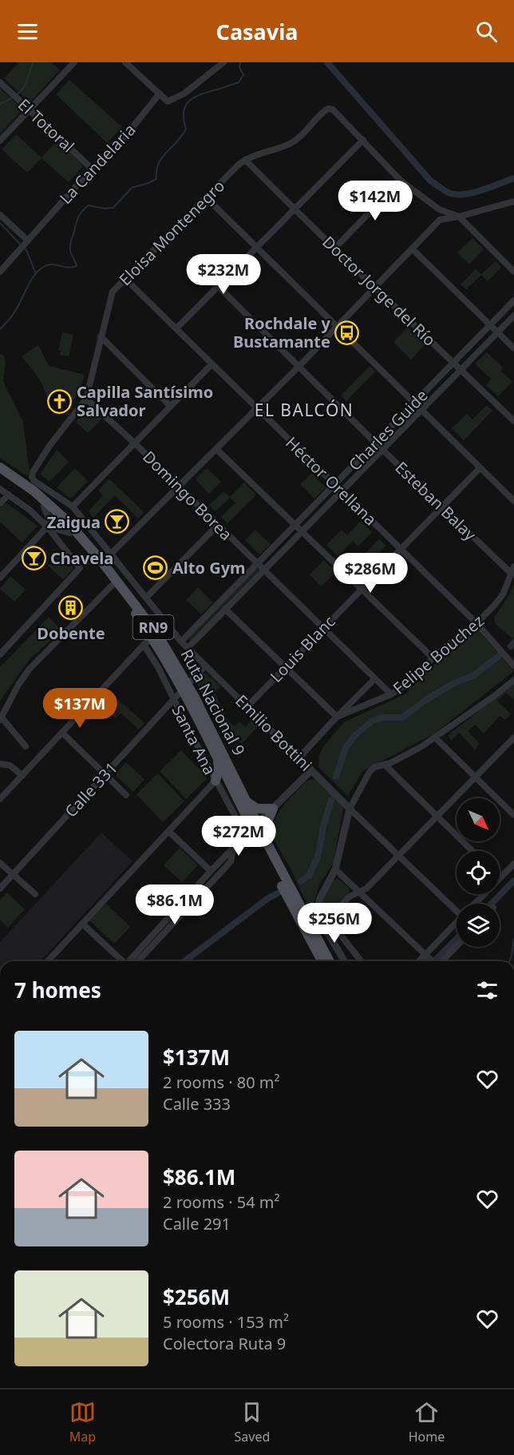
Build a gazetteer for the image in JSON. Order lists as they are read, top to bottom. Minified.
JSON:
{"streets":{"main road":["RN9","Ruta Nacional 9"],"street":["El Totoral","La Candelaria","Eloisa Montenegro","Doctor Jorge del Río","Charles Guide","Héctor Orellana","Domingo Borea","Esteban Balay","Louis Blanc","Felipe Bouchez","Emilio Bottini","Santa Ana","Calle 331"]},"crossings":[["El Totoral","La Candelaria"],["Eloisa Montenegro","Doctor Jorge del Río"],["Eloisa Montenegro","Héctor Orellana"],["Eloisa Montenegro","Domingo Borea"],["Eloisa Montenegro","Emilio Bottini"],["Doctor Jorge del Río","Charles Guide"],["Charles Guide","Héctor Orellana"],["Charles Guide","Domingo Borea"],["Charles Guide","Esteban Balay"],["Charles Guide","Emilio Bottini"],["Héctor Orellana","Louis Blanc"],["Héctor Orellana","Felipe Bouchez"],["Domingo Borea","Louis Blanc"],["Domingo Borea","Felipe Bouchez"],["Esteban Balay","Louis Blanc"],["Esteban Balay","Felipe Bouchez"],["Louis Blanc","Emilio Bottini"],["Felipe Bouchez","Emilio Bottini"],["Ruta Nacional 9","Santa Ana"],["Ruta Nacional 9","Calle 331"],["Emilio Bottini","Calle 331"],["Santa Ana","Calle 331"]],"districts":["EL BALCÓN"],"places":{"bus stop":["Rochdale y Bustamante"],"church":["Capilla Santísimo Salvador"],"bar":["Zaigua","Chavela"],"sports":["Alto Gym"],"building":["Dobente"]},"north":"bottom right","page":{"header":"Casavia","price":["$142M","$232M","$286M","$137M","$272M","$86.1M","$256M"],"heading":"7 homes","list":[{"name":"$137M","note":"2 rooms · 80 m² · Calle 333"},{"name":"$86.1M","note":"2 rooms · 54 m² · Calle 291"},{"name":"$256M","note":"5 rooms · 153 m² · Colectora Ruta 9"}],"tabs":["Map","Saved","Home"]}}
